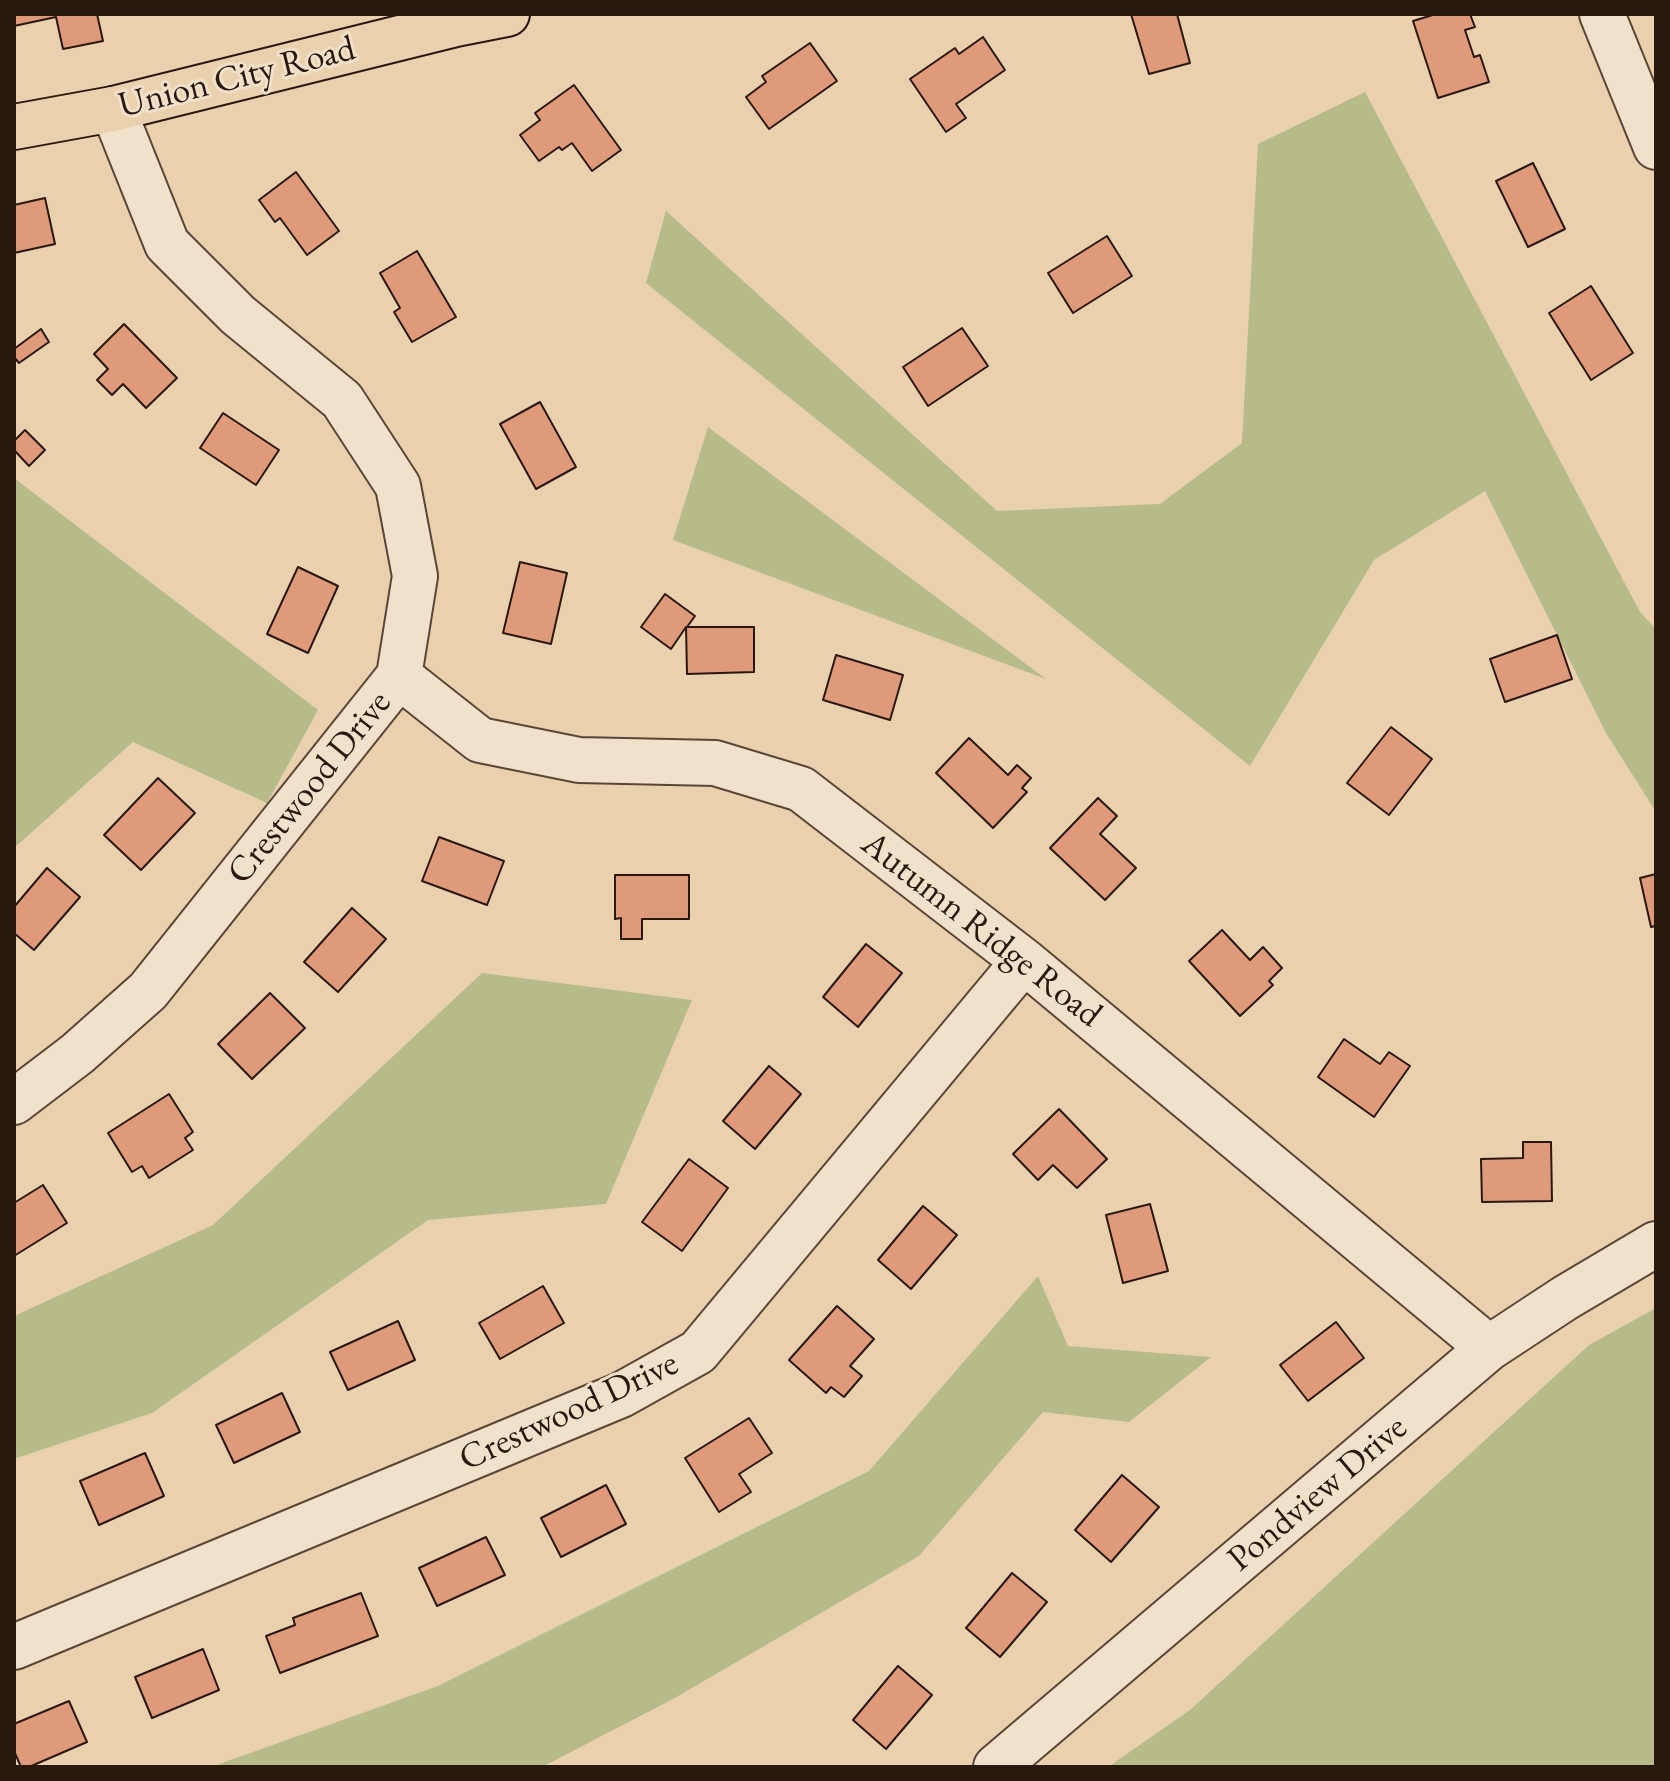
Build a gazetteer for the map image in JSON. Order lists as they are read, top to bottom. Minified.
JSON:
{"streets":{"main road":["Union City Road"],"street":["Crestwood Drive","Autumn Ridge Road","Pondview Drive"]},"crossings":[["Union City Road","Crestwood Drive"],["Crestwood Drive","Autumn Ridge Road"],["Autumn Ridge Road","Pondview Drive"]]}
